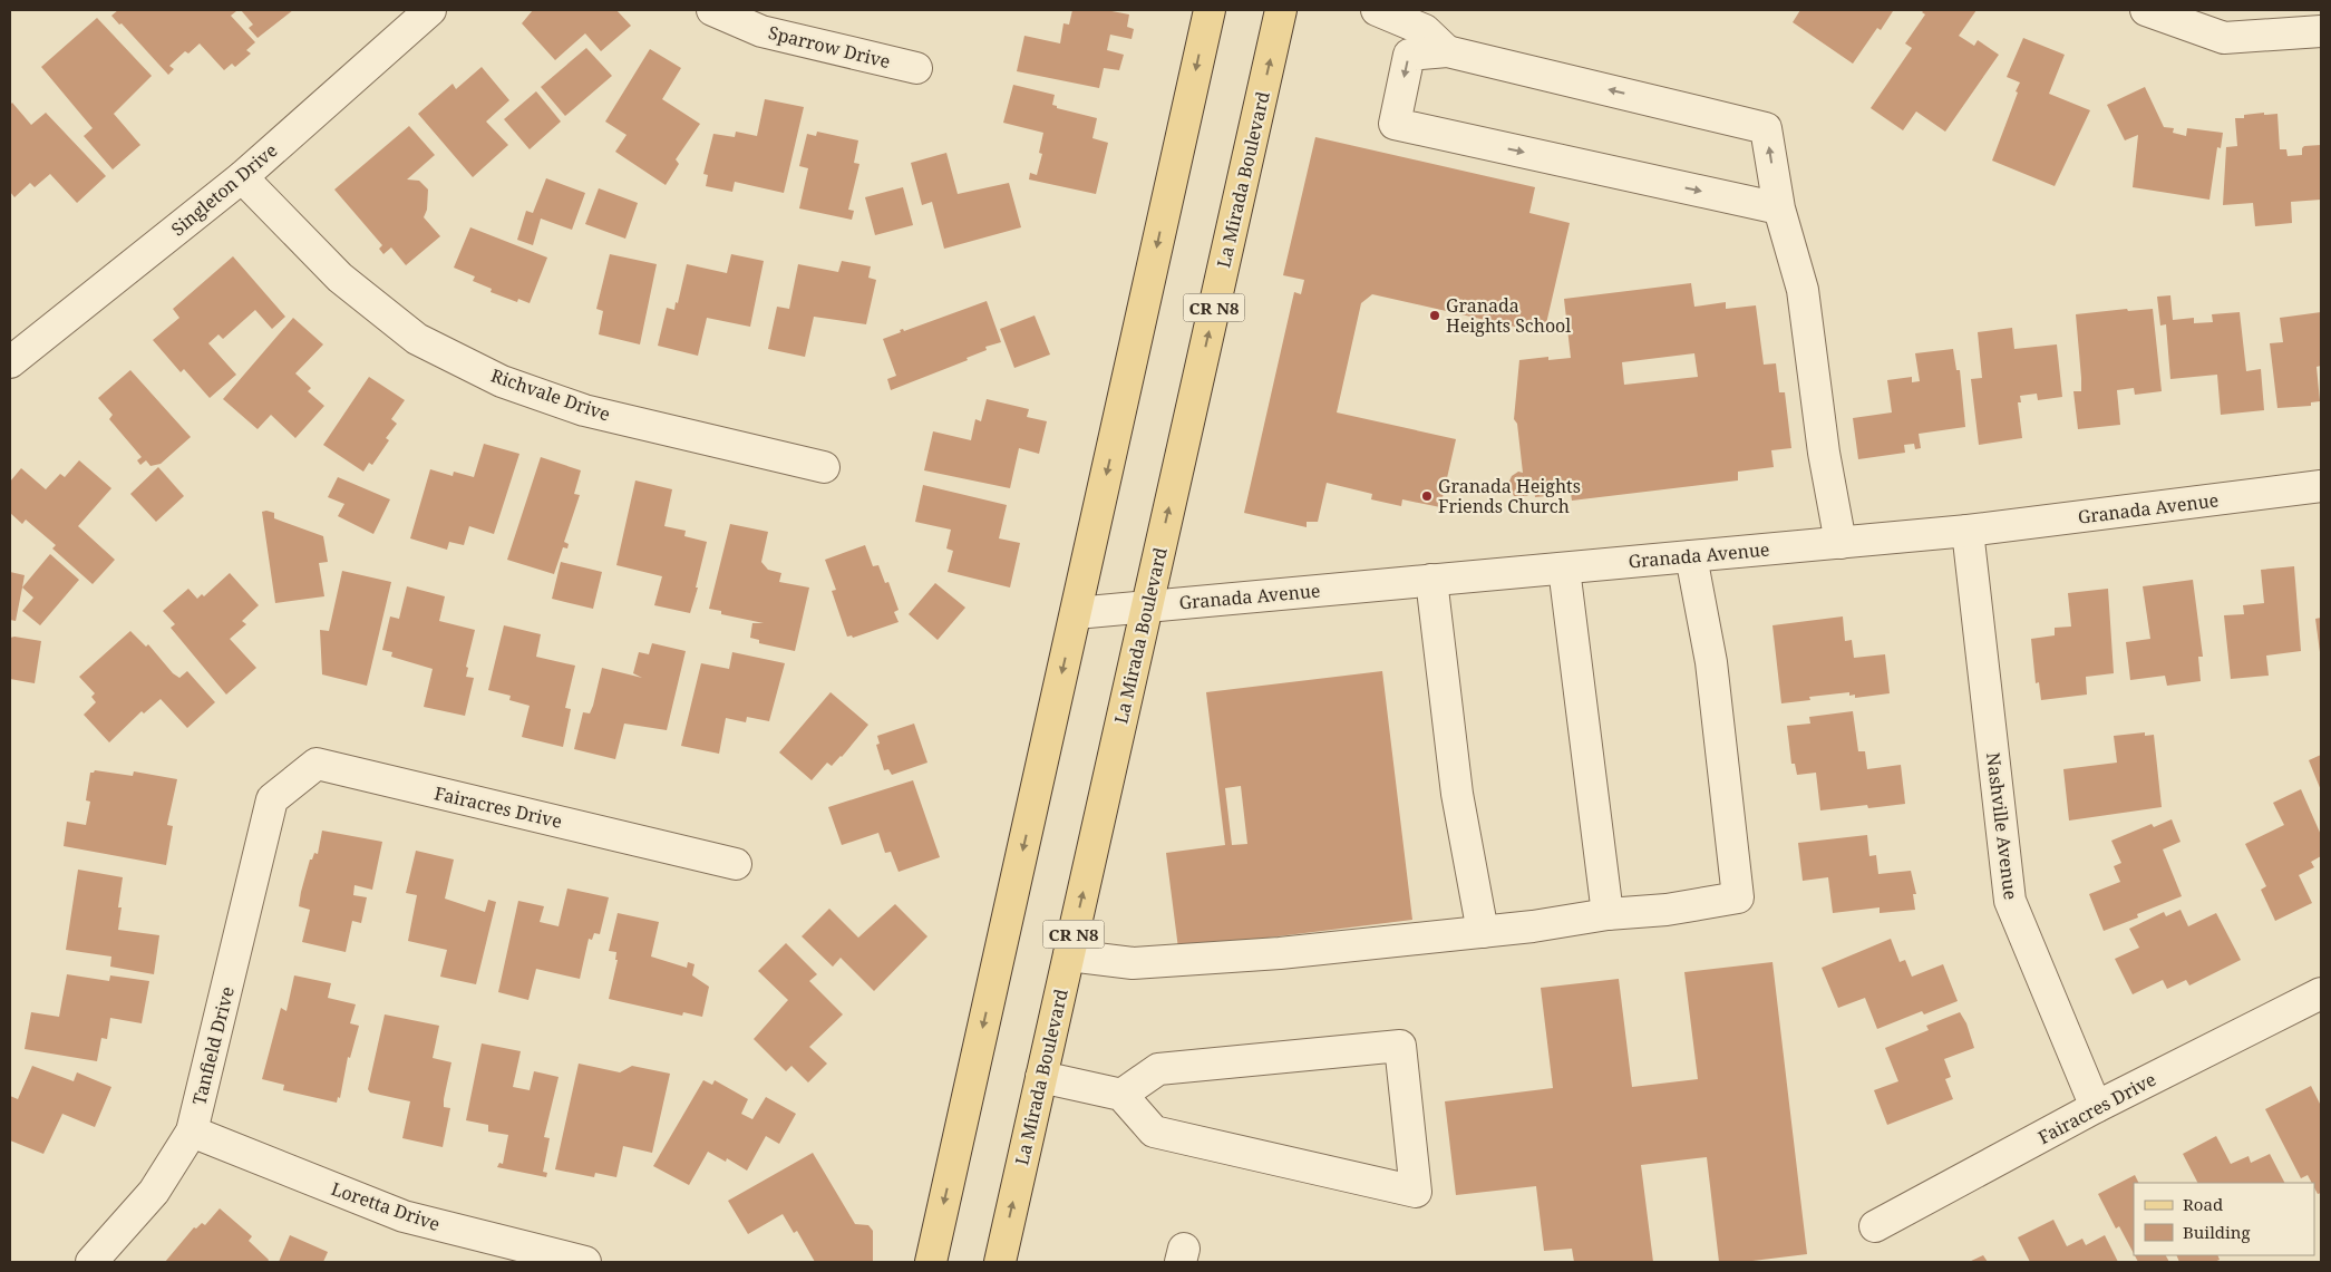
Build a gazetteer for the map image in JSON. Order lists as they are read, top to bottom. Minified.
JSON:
{"streets":{"main road":["La Mirada Boulevard","CR N8"],"street":["Sparrow Drive","Singleton Drive","Richvale Drive","Granada Avenue","Fairacres Drive","Nashville Avenue","Tanfield Drive","Loretta Drive"]},"crossings":[["La Mirada Boulevard","Granada Avenue"],["Singleton Drive","Richvale Drive"],["Granada Avenue","Nashville Avenue"],["Fairacres Drive","Nashville Avenue"],["Fairacres Drive","Tanfield Drive"],["Tanfield Drive","Loretta Drive"]],"places":["Granada Heights School","Granada Heights Friends Church"],"legend":["Road","Building"]}
